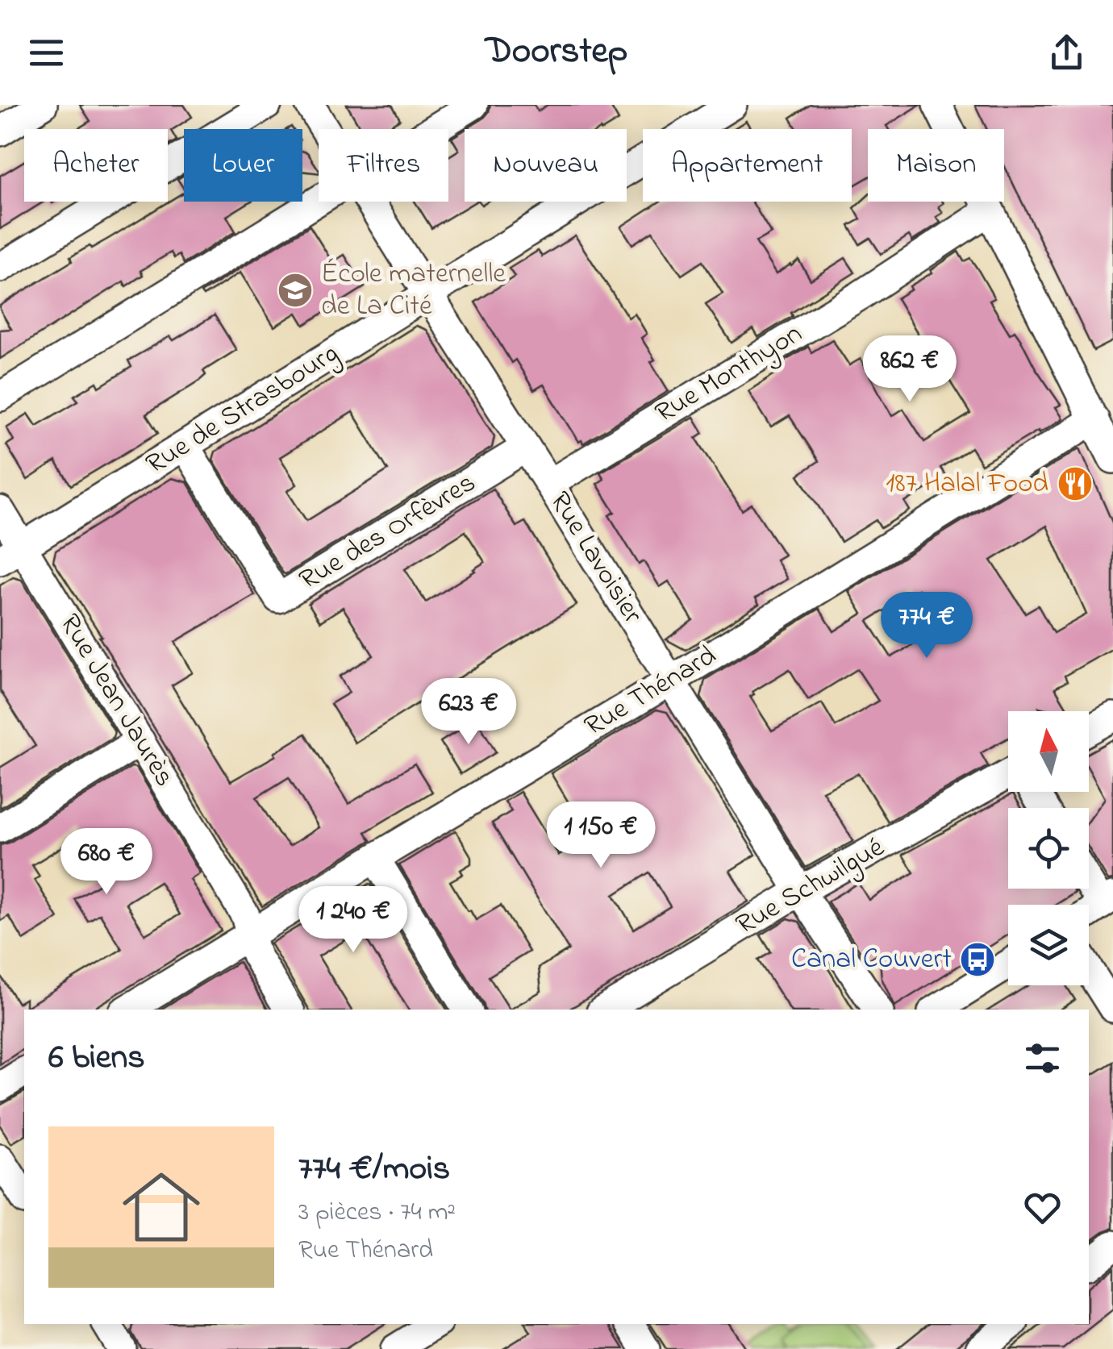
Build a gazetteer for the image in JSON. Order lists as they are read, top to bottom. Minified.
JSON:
{"streets":{"street":["Rue Monthyon","Rue de Strasbourg","Rue des Orfèvres","Rue Lavoisier","Rue Thénard","Rue Jean Jaurès","Rue Schwilgué"]},"crossings":[["Rue Monthyon","Rue Lavoisier"],["Rue de Strasbourg","Rue des Orfèvres"],["Rue de Strasbourg","Rue Lavoisier"],["Rue de Strasbourg","Rue Jean Jaurès"],["Rue des Orfèvres","Rue Lavoisier"],["Rue Lavoisier","Rue Thénard"],["Rue Lavoisier","Rue Schwilgué"],["Rue Thénard","Rue Jean Jaurès"]],"places":{"school or university":["École maternelle de La Cité"],"restaurant":["187 Halal Food"],"bus stop":["Canal Couvert"]},"north":"top","page":{"header":"Doorstep","chip":["Acheter","Louer","Filtres","Nouveau","Appartement","Maison"],"price":["862 €","774 €","623 €","1 150 €","680 €","1 240 €"],"heading":"6 biens","list":[{"name":"774 €/mois","note":"3 pièces · 74 m² · Rue Thénard"}]}}
